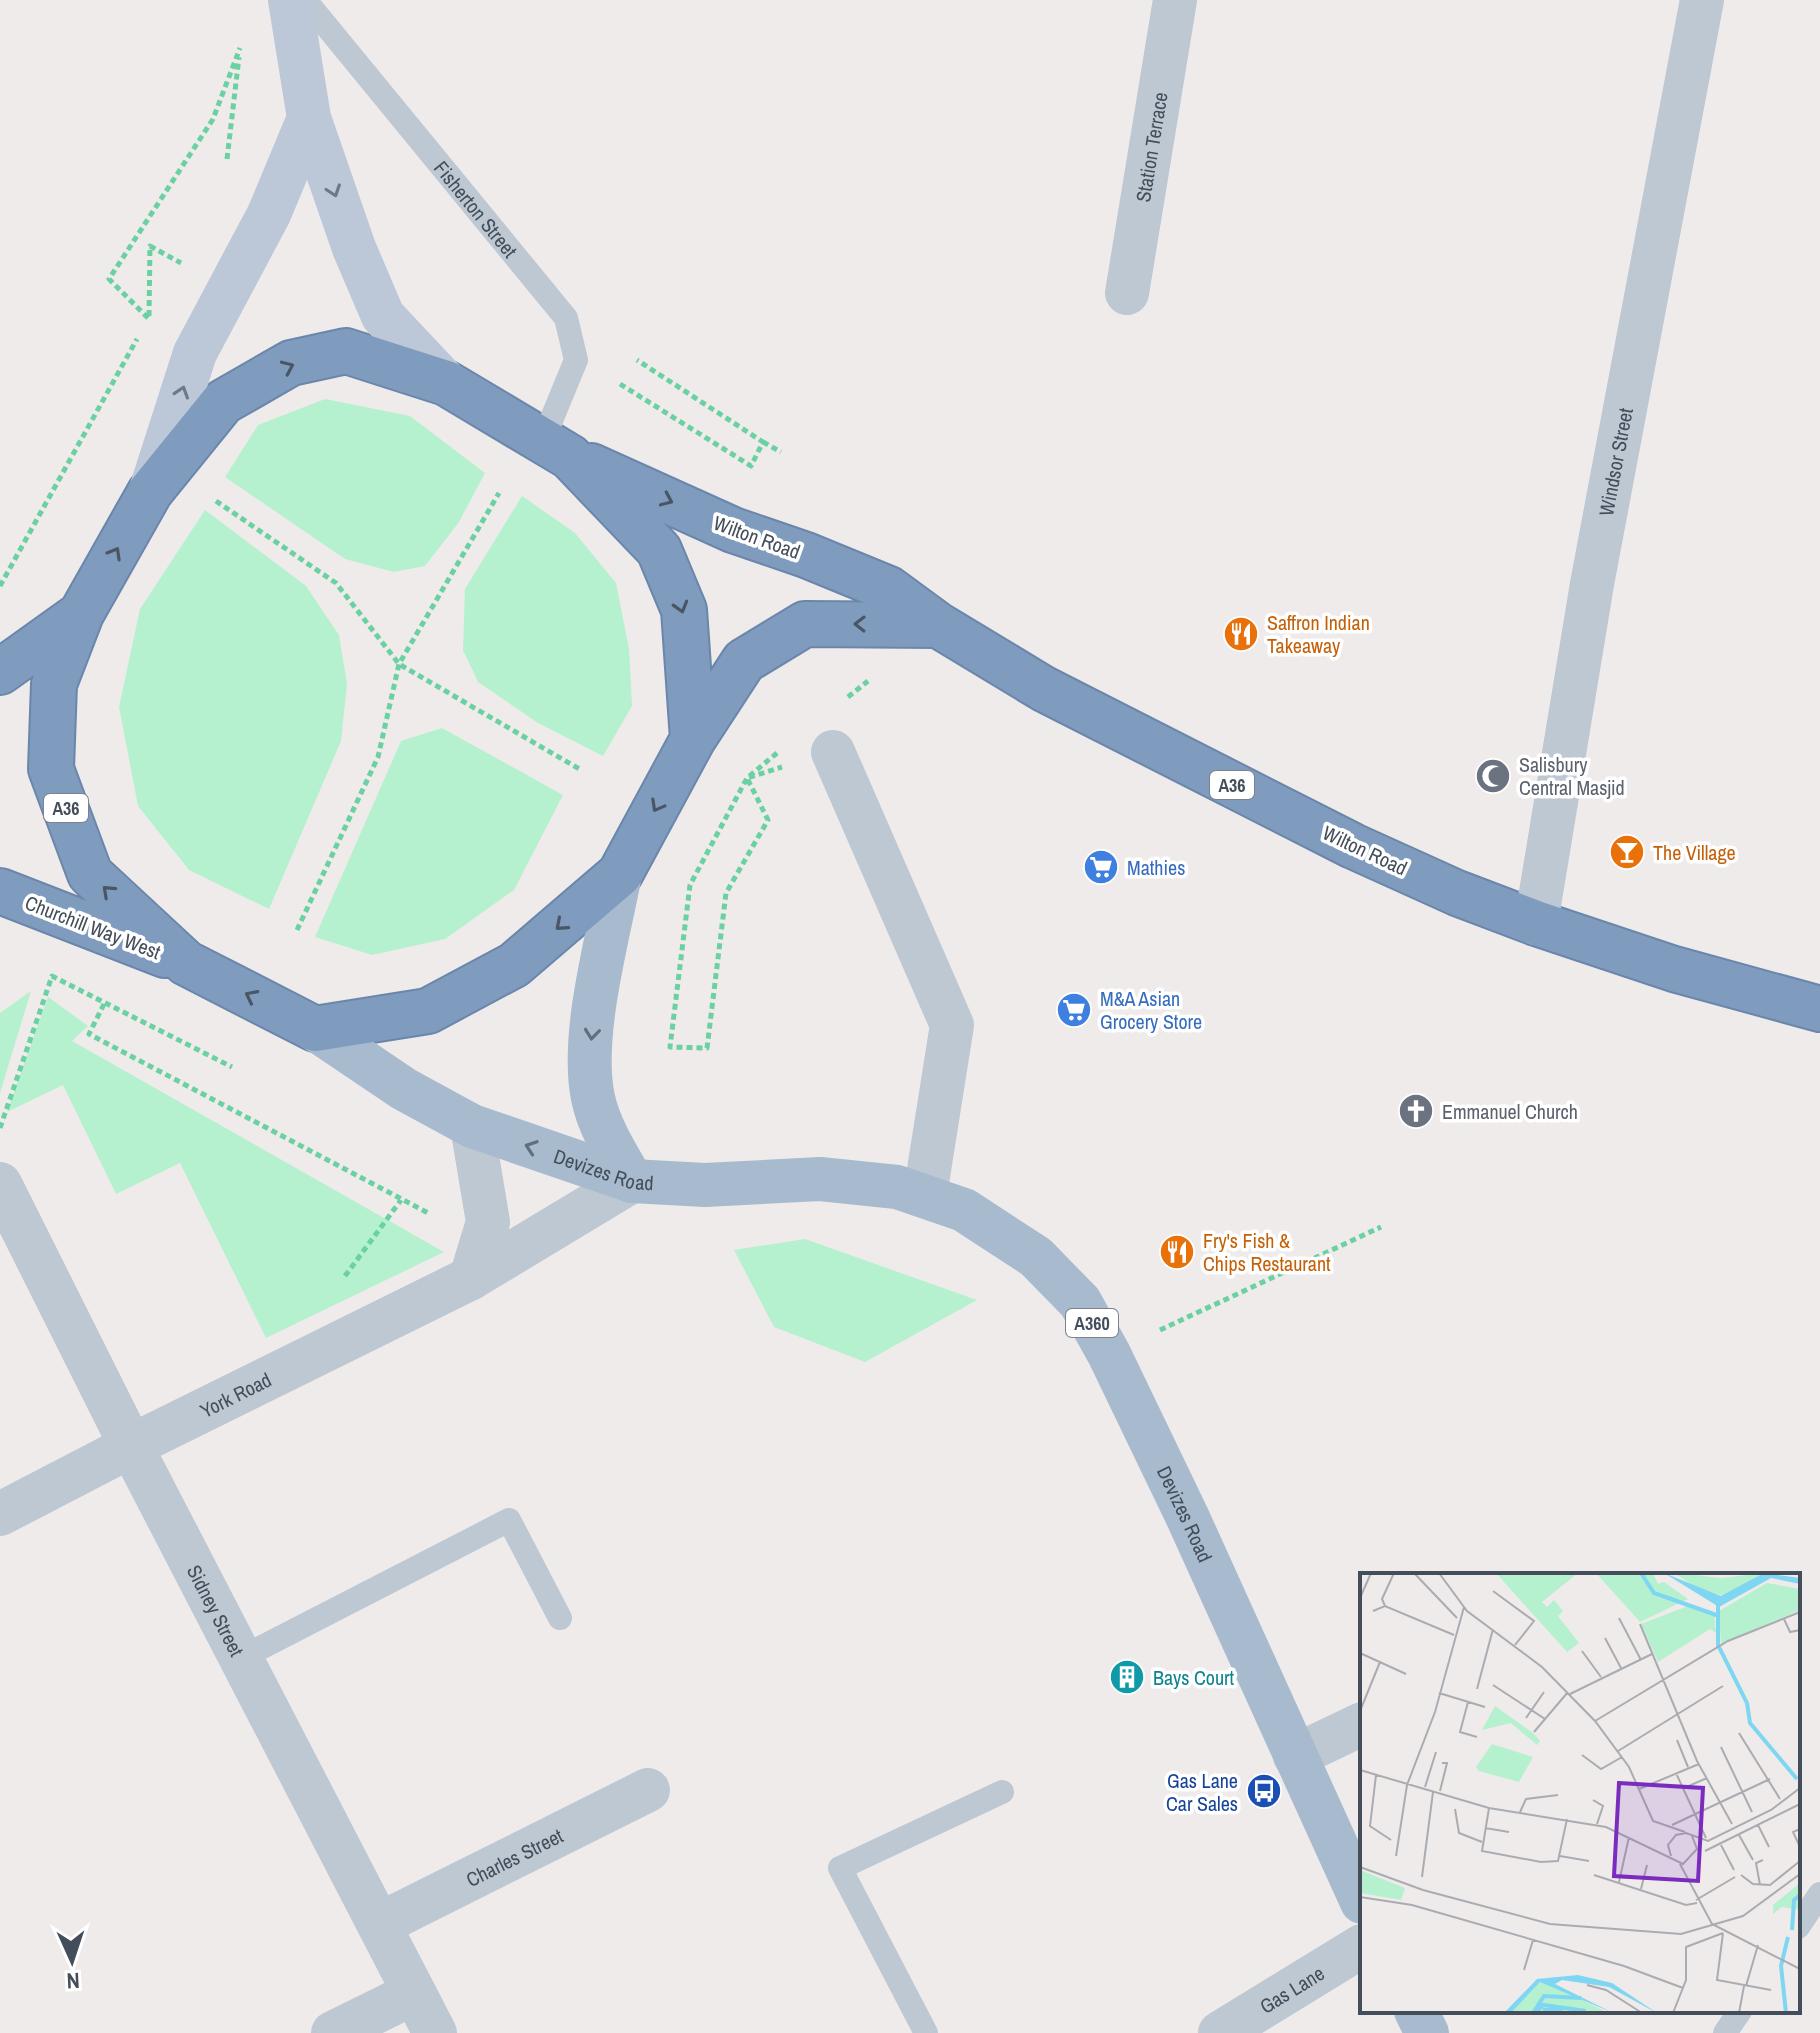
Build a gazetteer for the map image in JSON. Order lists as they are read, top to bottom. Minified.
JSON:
{"streets":{"highway":["Wilton Road","A36","Churchill Way West"],"main road":["Devizes Road","A360"],"street":["Station Terrace","Windsor Street","York Road","Sidney Street","Charles Street","Gas Lane"],"lane":["Fisherton Street"]},"crossings":[["Fisherton Street","Wilton Road"],["Fisherton Street","A36"],["Windsor Street","Wilton Road"],["Wilton Road","A36"],["A36","Churchill Way West"],["A36","Devizes Road"],["Devizes Road","York Road"],["York Road","Sidney Street"],["Sidney Street","Charles Street"]],"places":{"restaurant":["Saffron Indian Takeaway","Fry's Fish & Chips Restaurant"],"mosque":["Salisbury Central Masjid"],"bar":["The Village"],"supermarket":["Mathies","M&A Asian Grocery Store"],"church":["Emmanuel Church"],"building":["Bays Court"],"bus stop":["Gas Lane Car Sales"]},"north":"bottom"}
